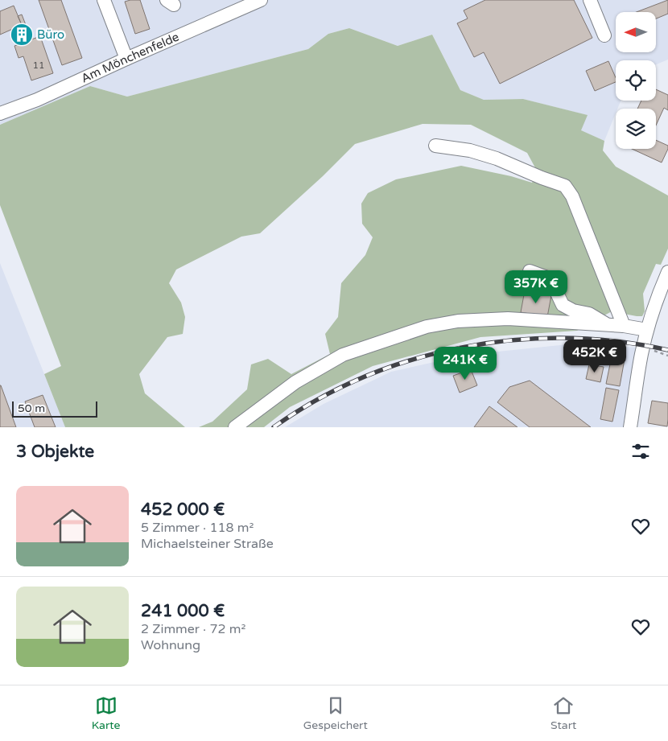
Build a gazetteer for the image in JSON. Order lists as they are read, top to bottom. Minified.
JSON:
{"streets":{"street":["Am Mönchenfelde"]},"places":{"building":["Büro"]},"house_numbers":["11"],"scale_bar":"50 m","north":"left","page":{"price":["357K €","452K €","241K €"],"scale":"50 m","heading":"3 Objekte","list":[{"name":"452 000 €","note":"5 Zimmer · 118 m² · Michaelsteiner Straße"},{"name":"241 000 €","note":"2 Zimmer · 72 m² · Wohnung"}],"tabs":["Karte","Gespeichert","Start"]}}
